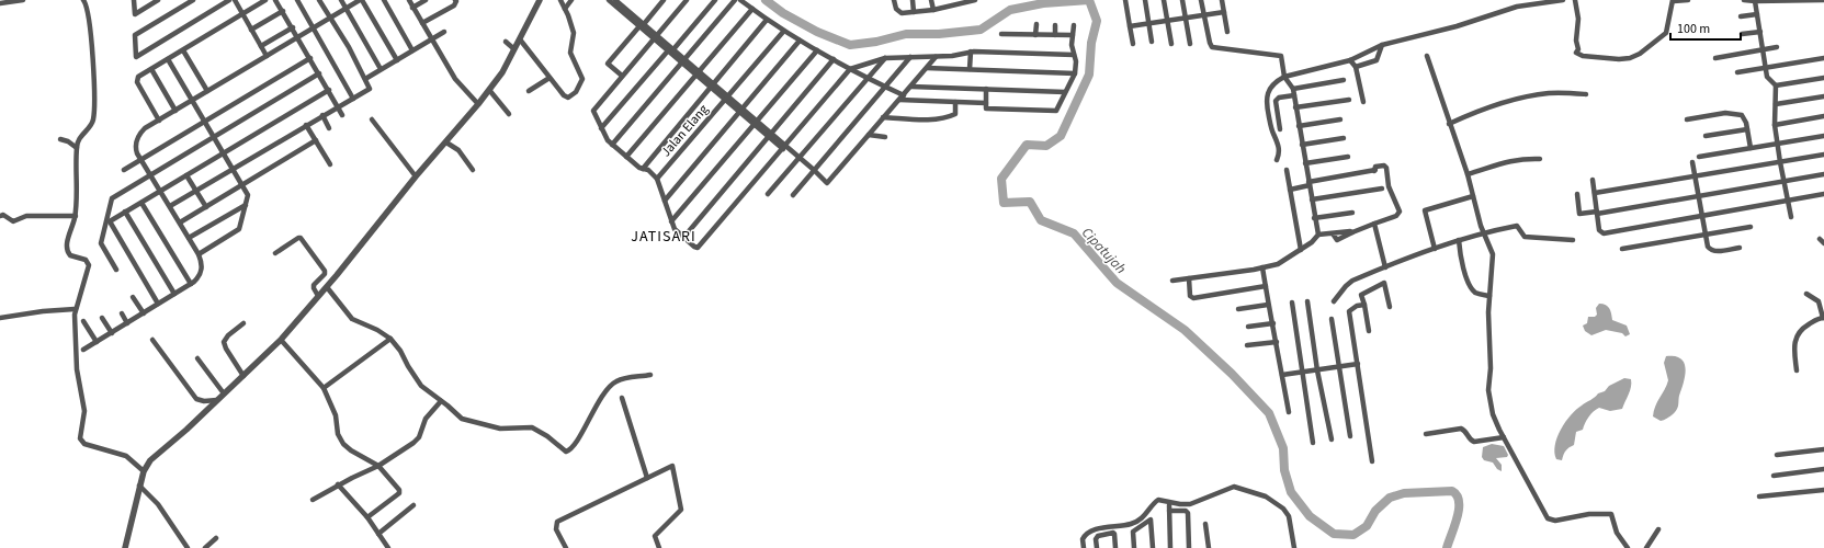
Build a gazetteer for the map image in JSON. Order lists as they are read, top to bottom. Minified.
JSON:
{"streets":{"street":["Jalan Elang"]},"districts":["JATISARI"],"water":["Cipatujah"],"scale_bar":"100 m"}
